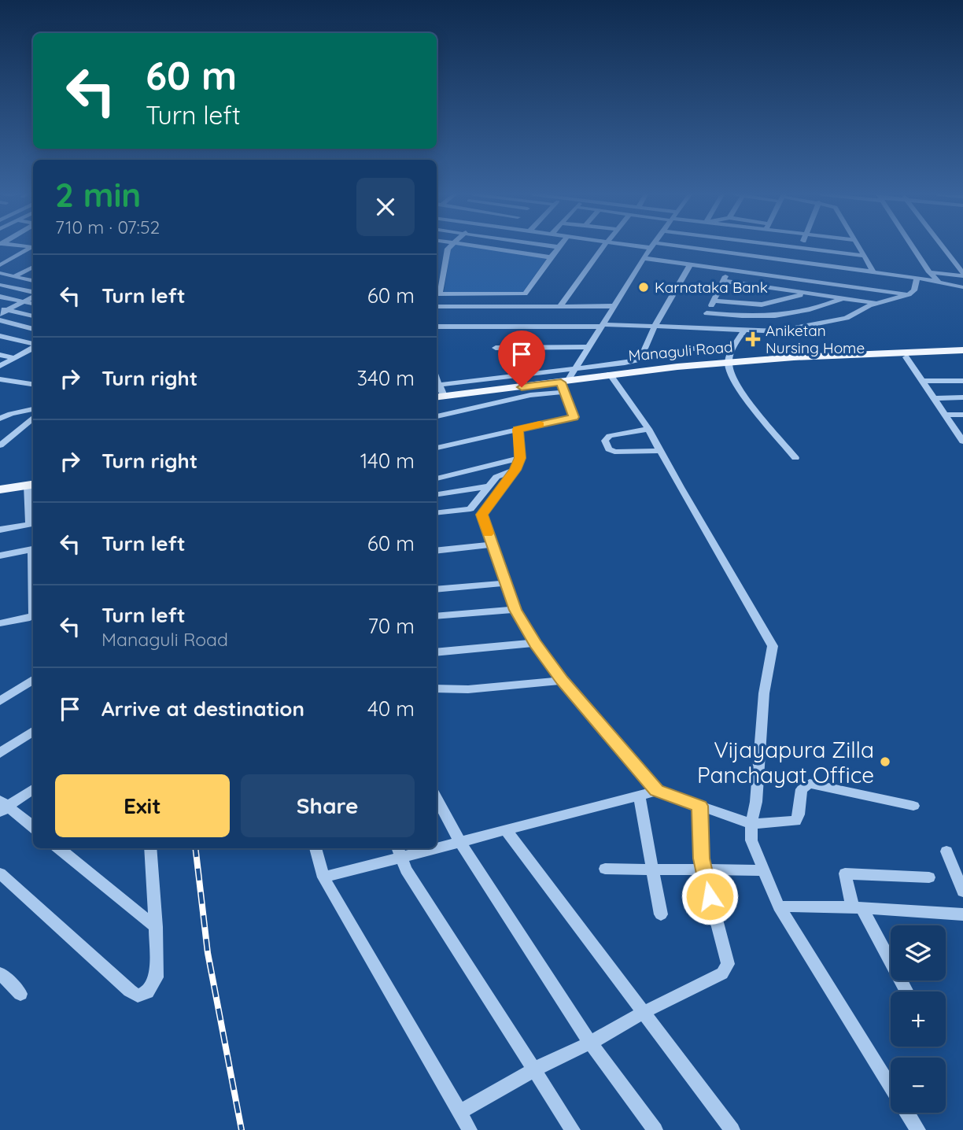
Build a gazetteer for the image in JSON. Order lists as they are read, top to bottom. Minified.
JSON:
{"streets":{"main road":["Managuli Road"]},"places":{"other":["Karnataka Bank","Vijayapura Zilla Panchayat Office"],"health":["Aniketan Nursing Home"]},"page":{"turn":["60 m","Turn left"],"heading":["2 min","710 m · 07:52"],"list":[{"name":"Turn left","value":"60 m"},{"name":"Turn right","value":"340 m"},{"name":"Turn right","value":"140 m"},{"name":"Turn left","value":"60 m"},{"name":"Turn left","note":"Managuli Road","value":"70 m"},{"name":"Arrive at destination","value":"40 m"}],"buttons":["Exit","Share"],"map_buttons":["+","−"]}}
